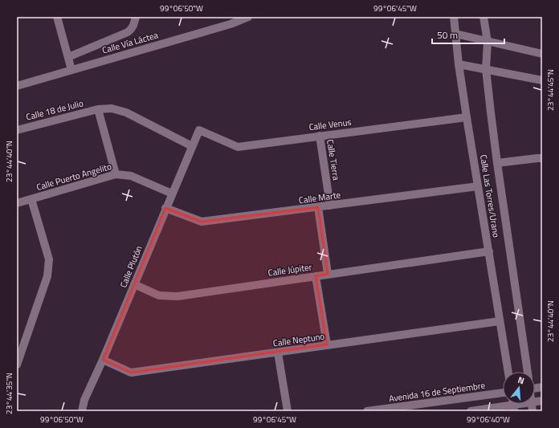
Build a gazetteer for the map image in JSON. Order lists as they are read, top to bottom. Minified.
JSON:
{"streets":{"street":["Calle Vía Láctea","Calle 18 de Julio","Calle Venus","Calle Tierra","Calle Puerto Angelito","Calle Las Torres/Urano","Calle Marte","Calle Plutón","Calle Júpiter","Calle Neptuno","Avenida 16 de Septiembre"]},"crossings":[["Calle Venus","Calle Tierra"],["Calle Venus","Calle Las Torres/Urano"],["Calle Venus","Calle Plutón"],["Calle Tierra","Calle Marte"],["Calle Puerto Angelito","Calle Plutón"],["Calle Las Torres/Urano","Calle Marte"],["Calle Las Torres/Urano","Calle Júpiter"],["Calle Las Torres/Urano","Calle Neptuno"],["Calle Marte","Calle Plutón"],["Calle Plutón","Calle Júpiter"],["Calle Plutón","Calle Neptuno"]],"scale_bar":"50 m","north":"top","coordinates":["99°06'50\"W","99°06'45\"W","23°44'45\"N","23°44'40\"N","23°44'35\"N","99°06'40\"W"]}
